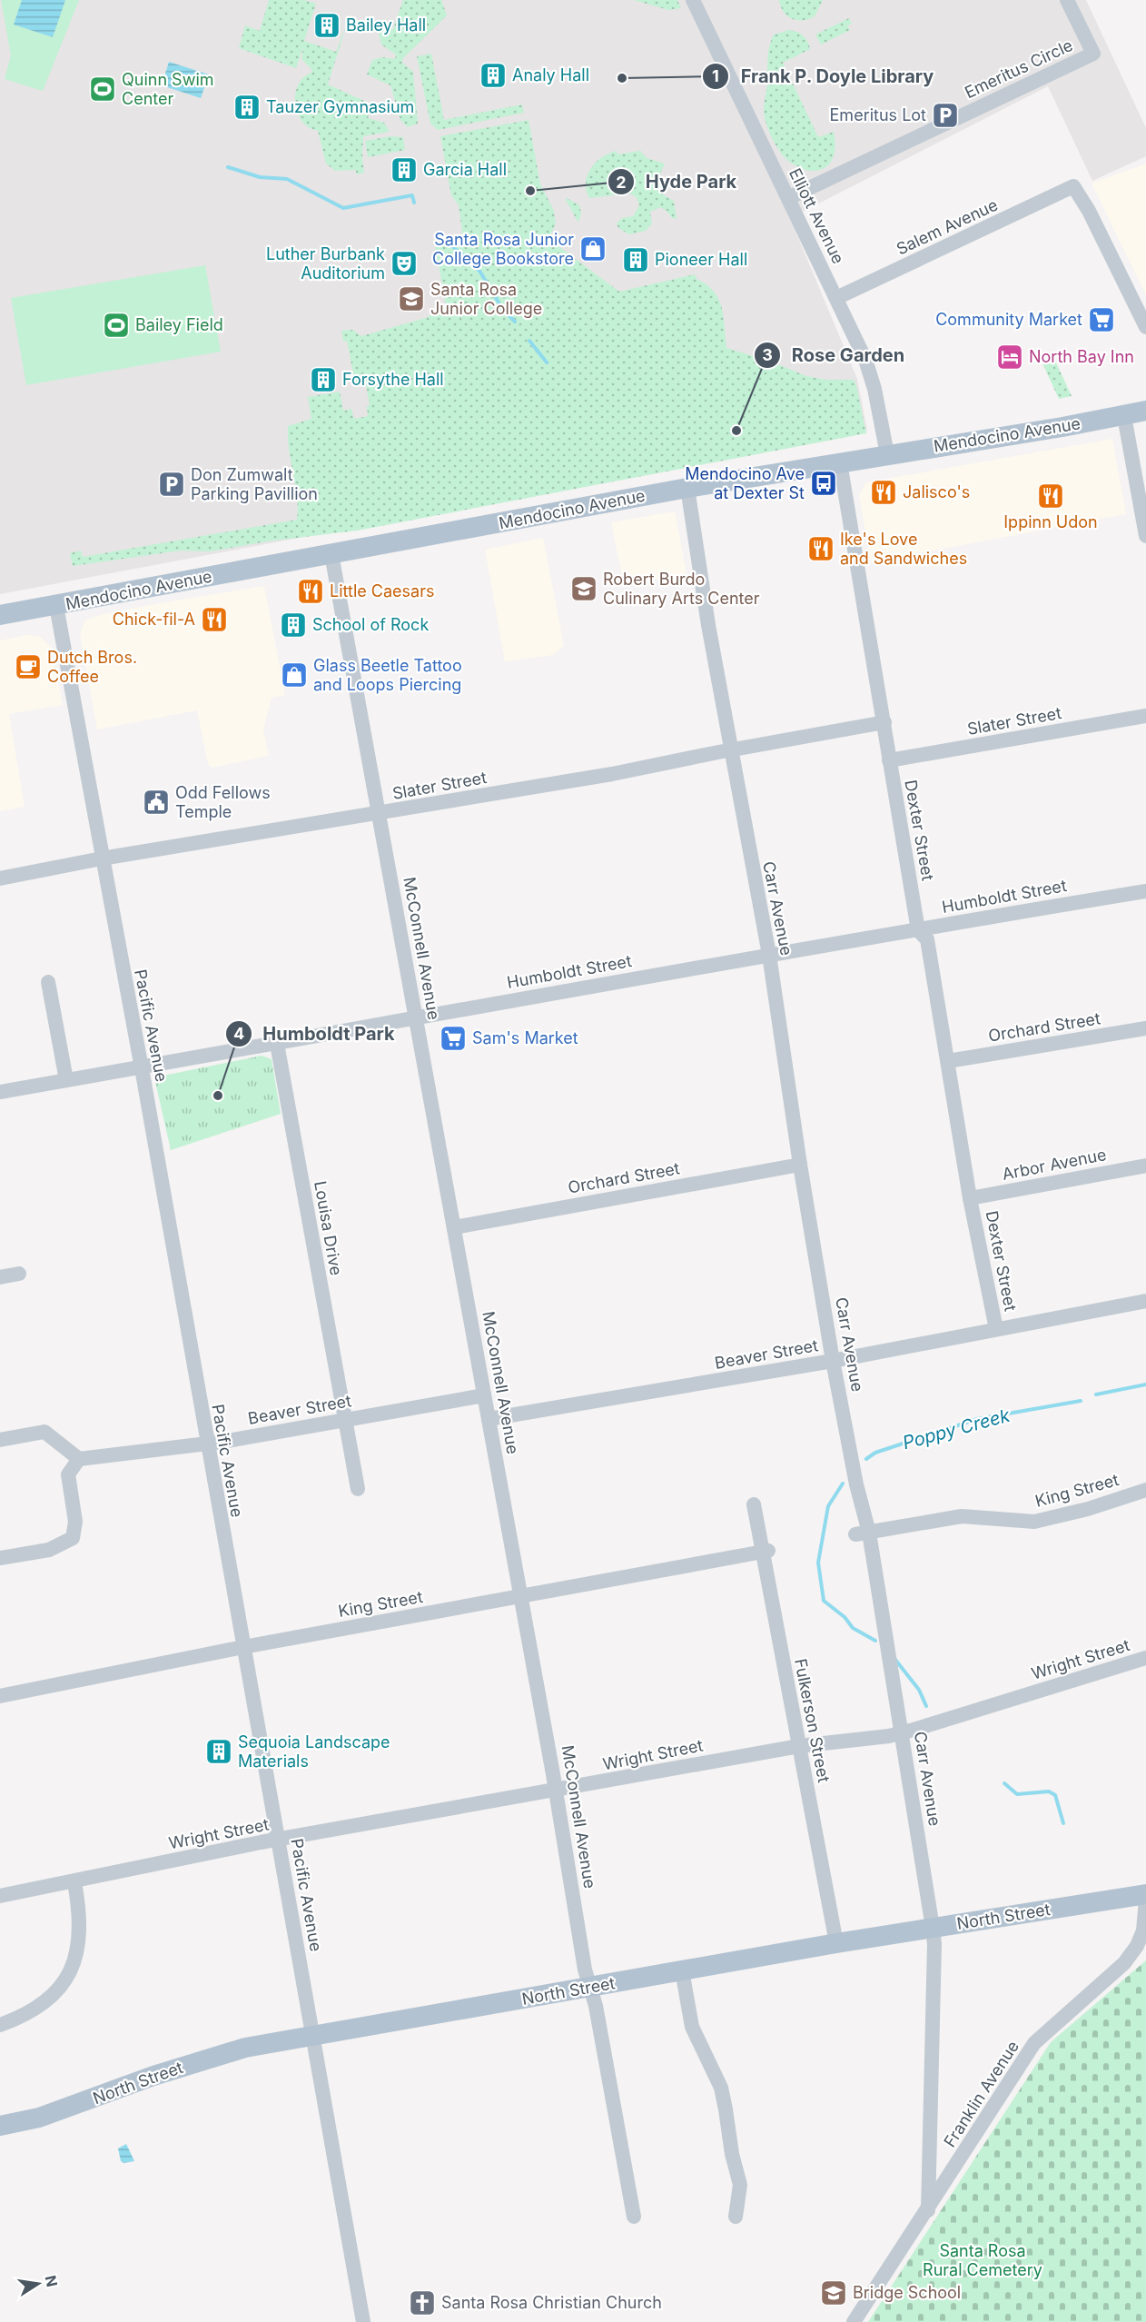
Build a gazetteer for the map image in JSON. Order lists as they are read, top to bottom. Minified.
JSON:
{"streets":{"main road":["Mendocino Avenue","North Street"],"street":["Emeritus Circle","Elliott Avenue","Salem Avenue","Slater Street","Dexter Street","Humboldt Street","Carr Avenue","McConnell Avenue","Pacific Avenue","Orchard Street","Arbor Avenue","Louisa Drive","Beaver Street","King Street","Wright Street","Fulkerson Street","Franklin Avenue"]},"crossings":[["Emeritus Circle","Elliott Avenue"],["Elliott Avenue","Salem Avenue"],["Elliott Avenue","Mendocino Avenue"],["Mendocino Avenue","Dexter Street"],["Mendocino Avenue","Carr Avenue"],["Mendocino Avenue","McConnell Avenue"],["Mendocino Avenue","Pacific Avenue"],["Slater Street","Dexter Street"],["Slater Street","Carr Avenue"],["Slater Street","McConnell Avenue"],["Slater Street","Pacific Avenue"],["Dexter Street","Humboldt Street"],["Dexter Street","Orchard Street"],["Dexter Street","Arbor Avenue"],["Dexter Street","Beaver Street"],["Humboldt Street","Carr Avenue"],["Humboldt Street","McConnell Avenue"],["Humboldt Street","Pacific Avenue"],["Humboldt Street","Louisa Drive"],["Carr Avenue","Orchard Street"],["Carr Avenue","Beaver Street"],["Carr Avenue","King Street"],["Carr Avenue","Wright Street"],["Carr Avenue","North Street"],["Carr Avenue","Franklin Avenue"],["McConnell Avenue","Orchard Street"],["McConnell Avenue","Beaver Street"],["McConnell Avenue","King Street"],["McConnell Avenue","Wright Street"],["McConnell Avenue","North Street"],["Pacific Avenue","Beaver Street"],["Pacific Avenue","King Street"],["Pacific Avenue","Wright Street"],["Pacific Avenue","North Street"],["Louisa Drive","Beaver Street"],["King Street","Fulkerson Street"],["Wright Street","Fulkerson Street"],["Fulkerson Street","North Street"]],"water":["Poppy Creek"],"parks":["Santa Rosa Rural Cemetery"],"places":{"building":["Bailey Hall","Analy Hall","Tauzer Gymnasium","Garcia Hall","Pioneer Hall","Forsythe Hall","School of Rock","Sequoia Landscape Materials"],"other":["Frank P. Doyle Library","Hyde Park","Rose Garden","Humboldt Park"],"sports":["Quinn Swim Center","Bailey Field"],"parking":["Emeritus Lot","Don Zumwalt Parking Pavillion"],"shop":["Santa Rosa Junior College Bookstore","Glass Beetle Tattoo and Loops Piercing"],"theatre":["Luther Burbank Auditorium"],"school or university":["Santa Rosa Junior College","Robert Burdo Culinary Arts Center","Bridge School"],"supermarket":["Community Market","Sam's Market"],"hotel":["North Bay Inn"],"bus stop":["Mendocino Ave at Dexter St"],"restaurant":["Jalisco's","Ippinn Udon","Ike's Love and Sandwiches","Little Caesars","Chick-fil-A"],"cafe":["Dutch Bros. Coffee"],"public building":["Odd Fellows Temple"],"church":["Santa Rosa Christian Church"]},"north":"right"}
